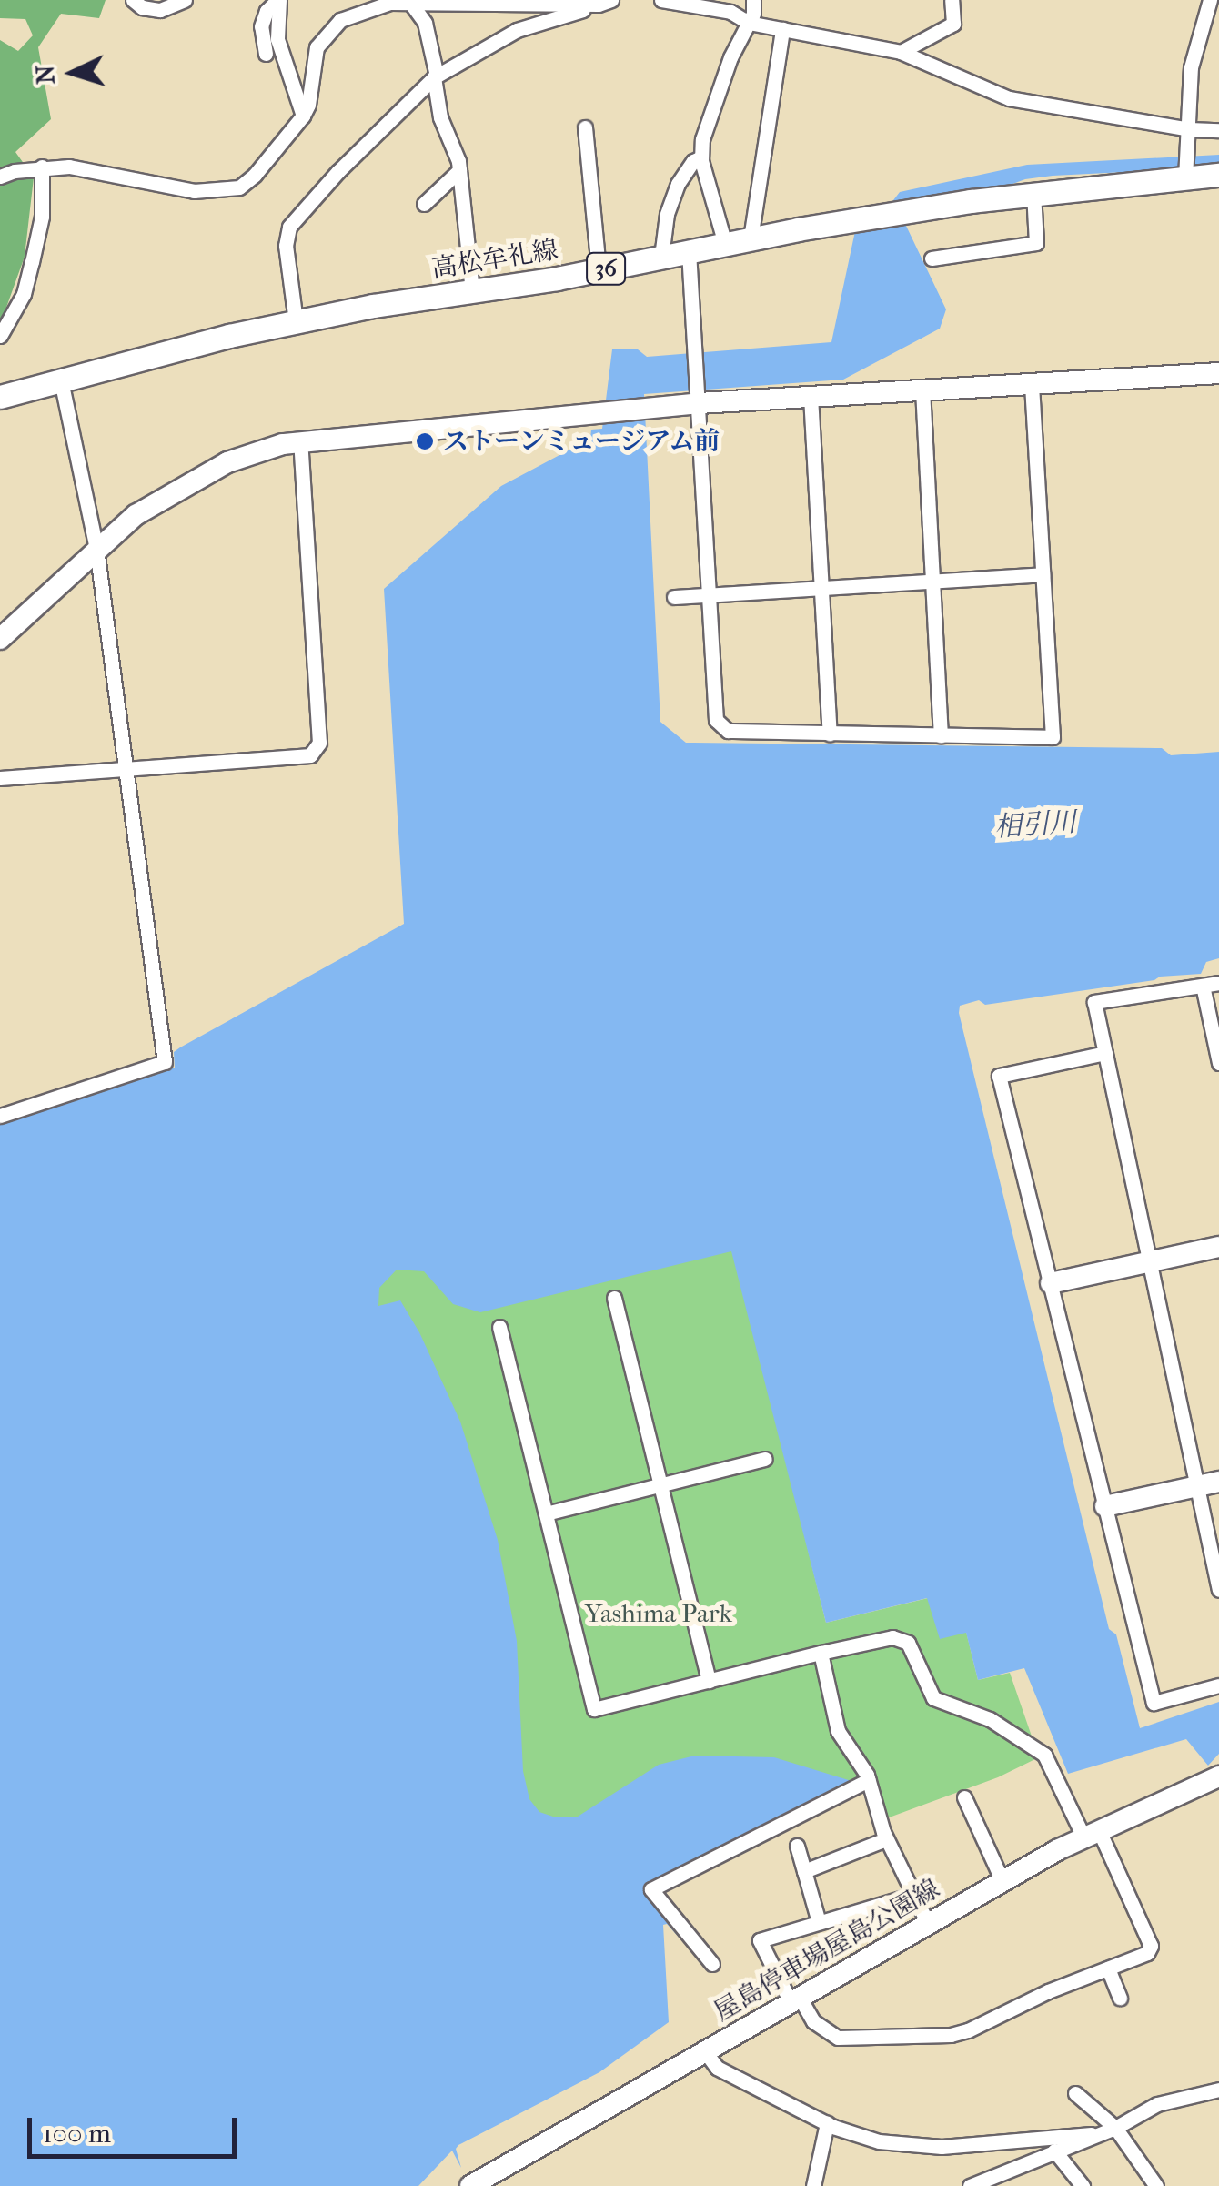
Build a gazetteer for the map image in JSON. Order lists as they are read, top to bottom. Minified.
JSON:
{"streets":{"main road":["高松牟礼線","36"],"street":["屋島停車場屋島公園線"]},"water":["相引川"],"parks":["Yashima Park"],"places":["ストーンミュージアム前"],"scale_bar":"100 m","north":"left"}
